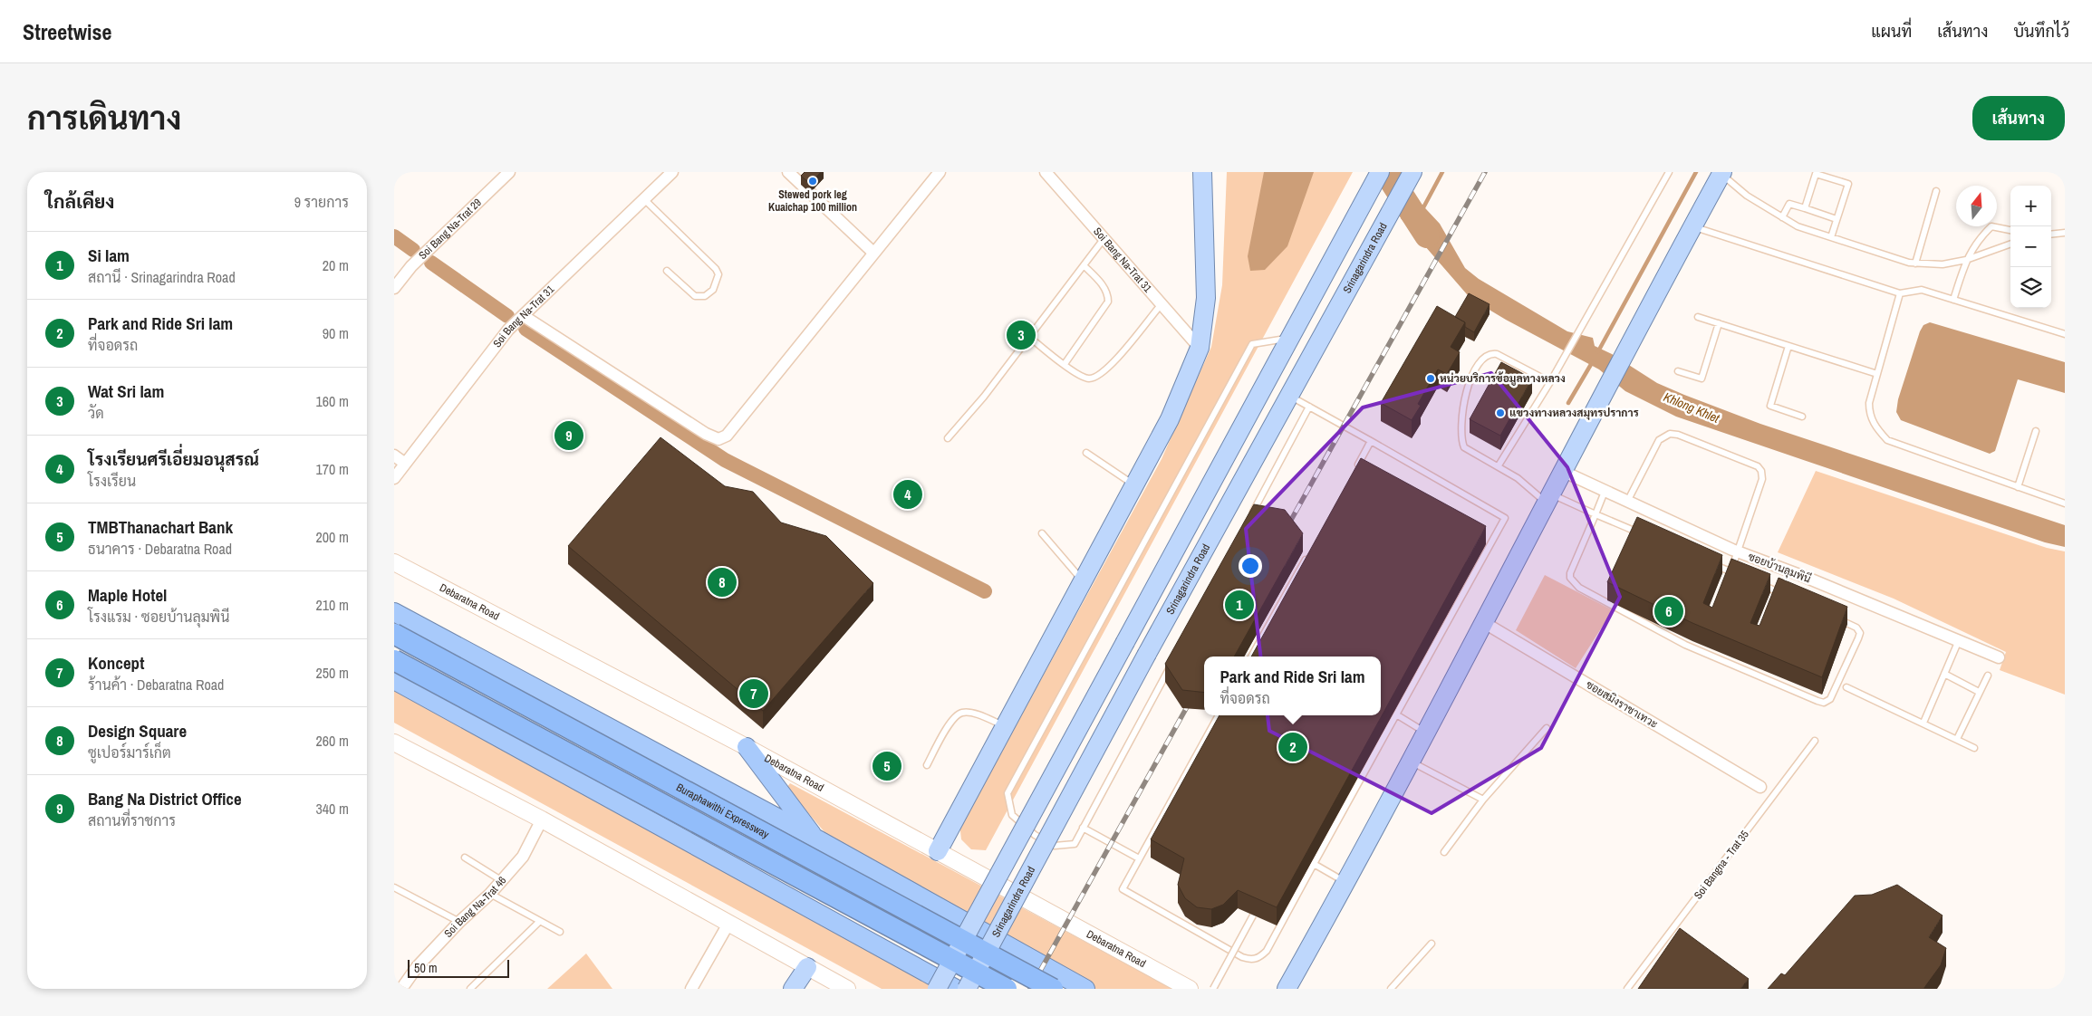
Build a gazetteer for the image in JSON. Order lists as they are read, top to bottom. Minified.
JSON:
{"streets":{"highway":["Buraphawithi Expressway"],"main road":["Srinagarindra Road","Debaratna Road"],"street":["Soi Bang Na-Trat 29","Soi Bang Na-Trat 31","ซอยบ้านลุมพินี","ซอยสมิงราชาเทวะ","Soi Bang Na-Trat 46"],"lane":["Soi Bangna - Trat 35"]},"water":["Khlong Khlet"],"places":["Stewed pork leg Kuaichap 100 million","หน่วยบริการข้อมูลทางหลวง","แขวงทางหลวงสมุทรปราการ"],"scale_bar":"50 m","north":"top","page":{"header":"Streetwise","nav":["แผนที่","เส้นทาง","บันทึกไว้"],"title":"การเดินทาง","buttons":"เส้นทาง","heading":["ใกล้เคียง","9 รายการ"],"map_buttons":["+","−"],"list":[{"mark":"1","name":"Si Iam","note":"สถานี · Srinagarindra Road","value":"20 m"},{"mark":"2","name":"Park and Ride Sri Iam","note":"ที่จอดรถ","value":"90 m"},{"mark":"3","name":"Wat Sri Iam","note":"วัด","value":"160 m"},{"mark":"4","name":"โรงเรียนศรีเอี่ยมอนุสรณ์","note":"โรงเรียน","value":"170 m"},{"mark":"5","name":"TMBThanachart Bank","note":"ธนาคาร · Debaratna Road","value":"200 m"},{"mark":"6","name":"Maple Hotel","note":"โรงแรม · ซอยบ้านลุมพินี","value":"210 m"},{"mark":"7","name":"Koncept","note":"ร้านค้า · Debaratna Road","value":"250 m"},{"mark":"8","name":"Design Square","note":"ซูเปอร์มาร์เก็ต","value":"260 m"},{"mark":"9","name":"Bang Na District Office","note":"สถานที่ราชการ","value":"340 m"}],"pins":["3","9","4","8","1","6","7","2","5"],"popup":["Park and Ride Sri Iam","ที่จอดรถ"],"scale":"50 m"}}
